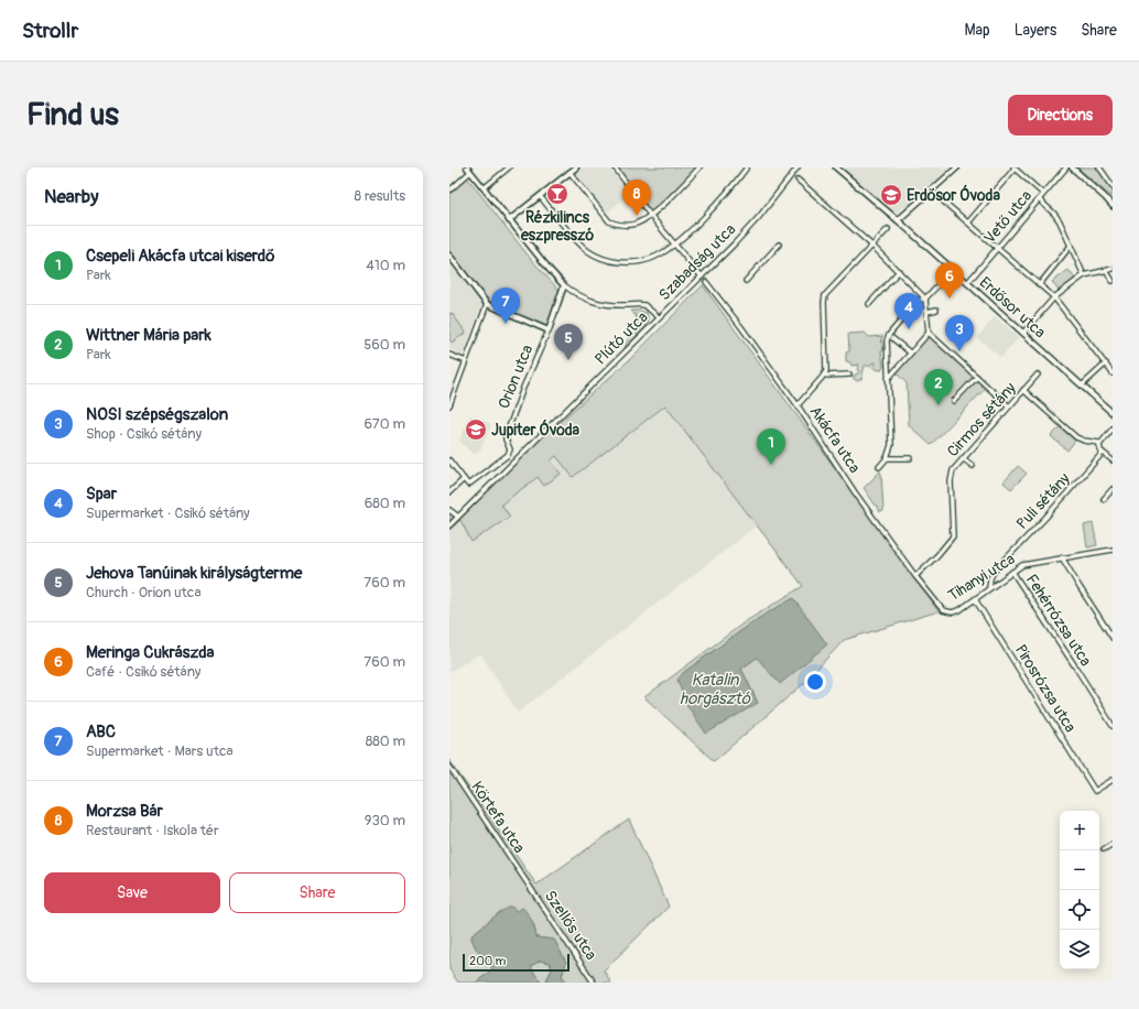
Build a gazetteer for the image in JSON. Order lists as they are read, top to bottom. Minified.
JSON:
{"streets":{"street":["Vető utca","Szabadság utca","Erdősor utca","Plútó utca","Orion utca","Cirmos sétány","Akácfa utca","Puli sétány","Tihanyi utca","Fehérrózsa utca","Pirosrózsa utca","Körtefa utca","Szellős utca"]},"crossings":[["Vető utca","Erdősor utca"],["Szabadság utca","Plútó utca"],["Szabadság utca","Orion utca"],["Cirmos sétány","Akácfa utca"],["Akácfa utca","Tihanyi utca"],["Puli sétány","Tihanyi utca"],["Tihanyi utca","Fehérrózsa utca"],["Tihanyi utca","Pirosrózsa utca"],["Körtefa utca","Szellős utca"]],"water":["Katalin horgásztó"],"places":{"bar":["Rézkilincs eszpresszó"],"school or university":["Erdősor Óvoda","Jupiter Óvoda"]},"scale_bar":"200 m","page":{"header":"Strollr","nav":["Map","Layers","Share"],"buttons":["Directions",["Save","Share"]],"title":"Find us","heading":["Nearby","8 results"],"pins":["8","6","7","4","3","5","2","1"],"list":[{"mark":"1","name":"Csepeli Akácfa utcai kiserdő","note":"Park","value":"410 m"},{"mark":"2","name":"Wittner Mária park","note":"Park","value":"560 m"},{"mark":"3","name":"NOSI szépségszalon","note":"Shop · Csikó sétány","value":"670 m"},{"mark":"4","name":"Spar","note":"Supermarket · Csikó sétány","value":"680 m"},{"mark":"5","name":"Jehova Tanúinak királyságterme","note":"Church · Orion utca","value":"760 m"},{"mark":"6","name":"Meringa Cukrászda","note":"Café · Csikó sétány","value":"760 m"},{"mark":"7","name":"ABC","note":"Supermarket · Mars utca","value":"880 m"},{"mark":"8","name":"Morzsa Bár","note":"Restaurant · Iskola tér","value":"930 m"}],"map_buttons":["+","−"],"scale":"200 m"}}
